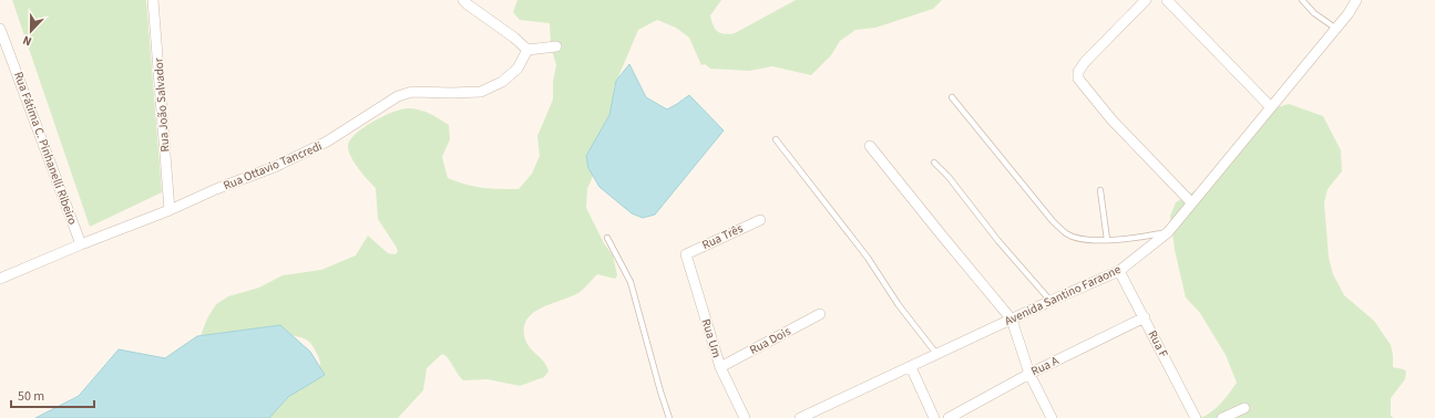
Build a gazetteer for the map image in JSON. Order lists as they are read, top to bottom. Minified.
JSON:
{"streets":{"street":["Rua João Salvador","Rua Fátima C. Pinhanelli Ribeiro","Rua Ottavio Tancredi","Rua Três","Avenida Santino Faraone","Rua Um","Rua Dois","Rua F","Rua A"]},"crossings":[["Rua João Salvador","Rua Ottavio Tancredi"],["Rua Fátima C. Pinhanelli Ribeiro","Rua Ottavio Tancredi"],["Rua Três","Rua Um"],["Avenida Santino Faraone","Rua F"],["Rua Um","Rua Dois"],["Rua F","Rua A"]],"scale_bar":"50 m","north":"bottom"}
